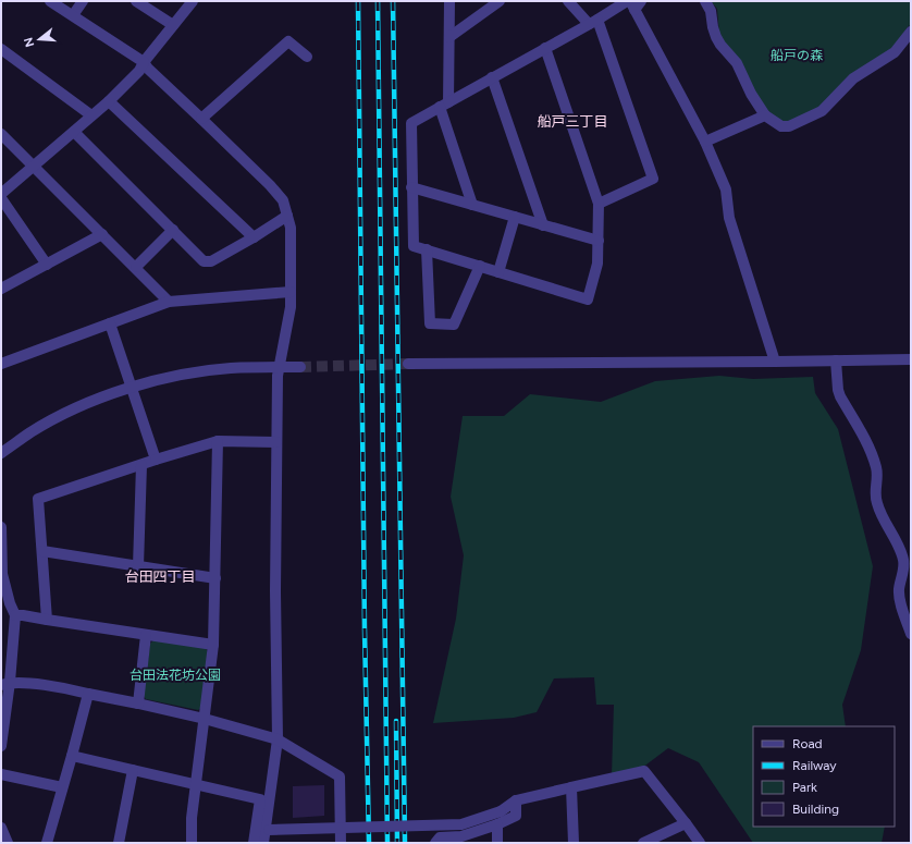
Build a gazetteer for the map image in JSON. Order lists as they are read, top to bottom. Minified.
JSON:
{"districts":["船戸三丁目","台田四丁目"],"parks":["船戸の森","台田法花坊公園"],"legend":["Road","Railway","Park","Building"],"north":"left"}
